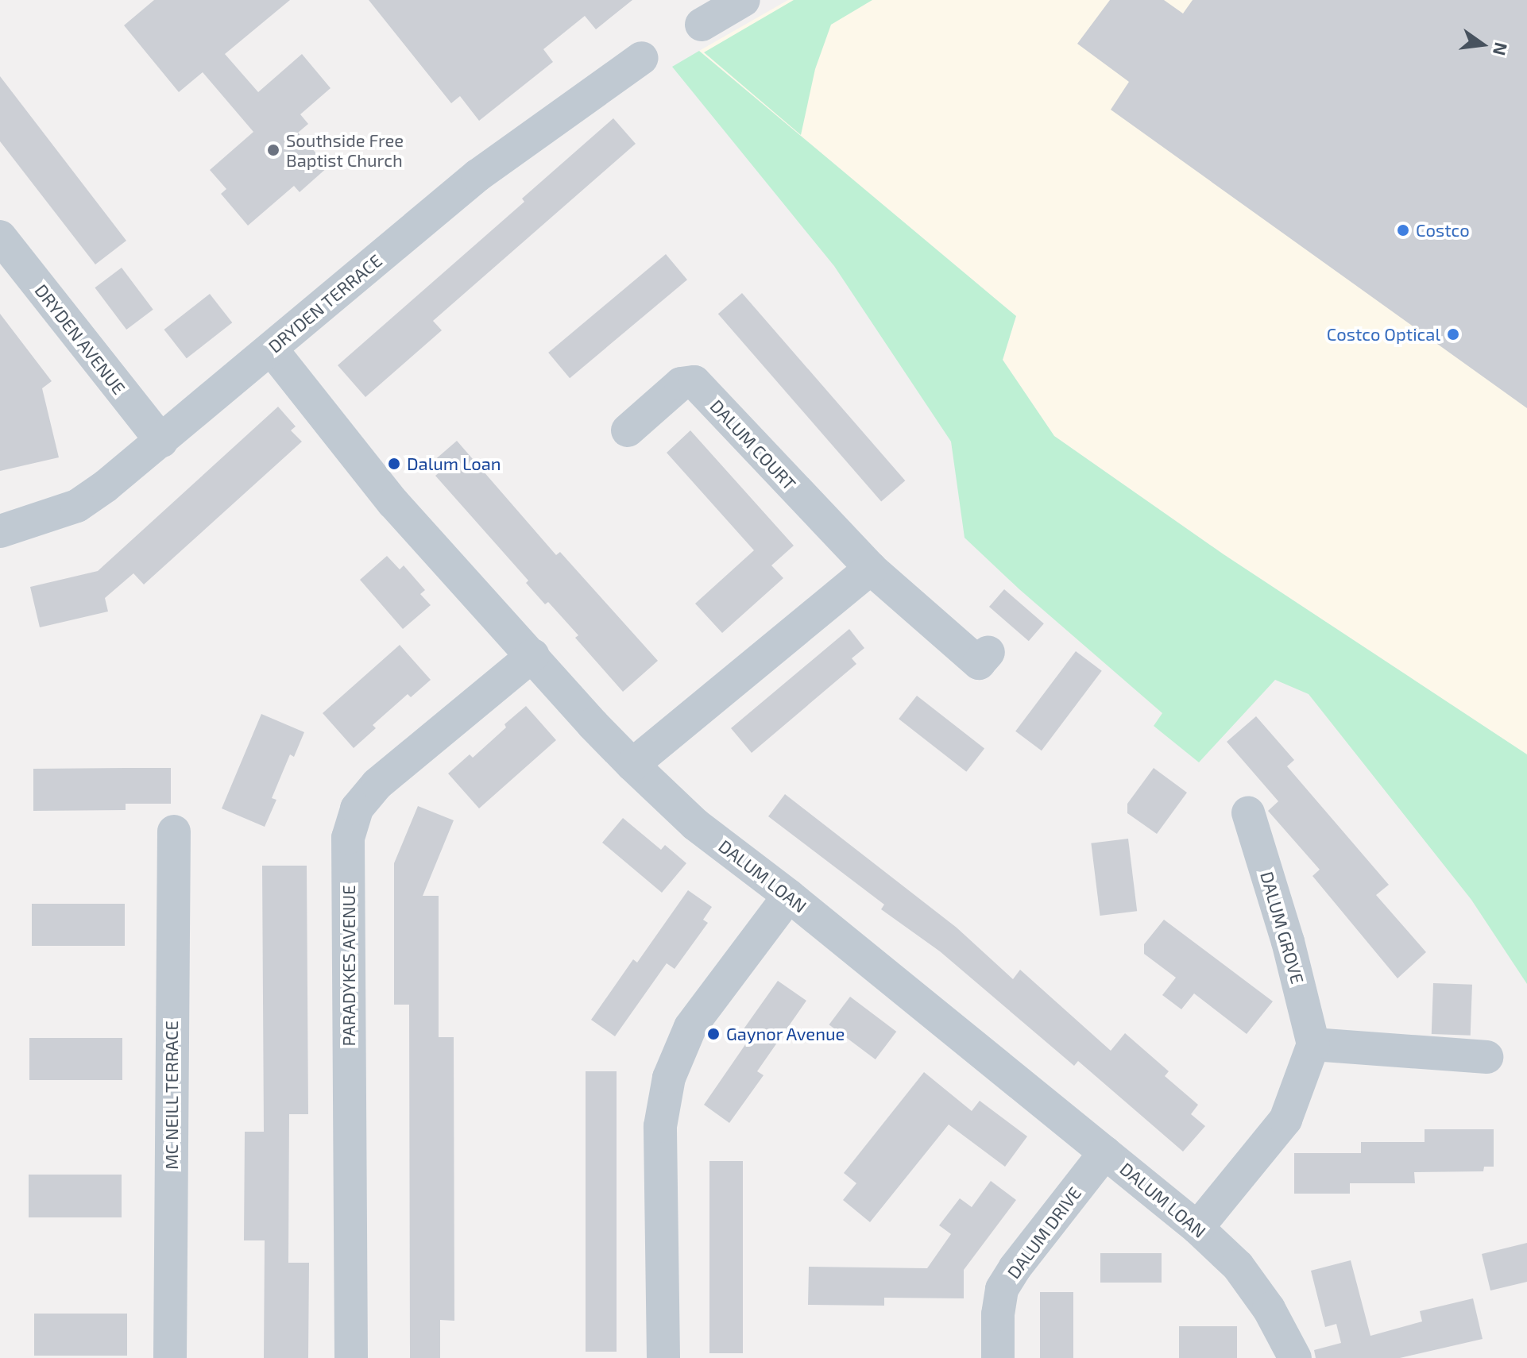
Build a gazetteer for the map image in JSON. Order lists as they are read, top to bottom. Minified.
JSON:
{"streets":{"street":["DRYDEN TERRACE","DRYDEN AVENUE","DALUM COURT","DALUM LOAN","DALUM GROVE","PARADYKES AVENUE","MC NEILL TERRACE","DALUM DRIVE"]},"crossings":[["DRYDEN TERRACE","DRYDEN AVENUE"],["DRYDEN TERRACE","DALUM LOAN"],["DALUM LOAN","PARADYKES AVENUE"],["DALUM LOAN","DALUM DRIVE"]],"places":["Southside Free Baptist Church","Costco","Costco Optical","Dalum Loan","Gaynor Avenue"],"north":"right"}
